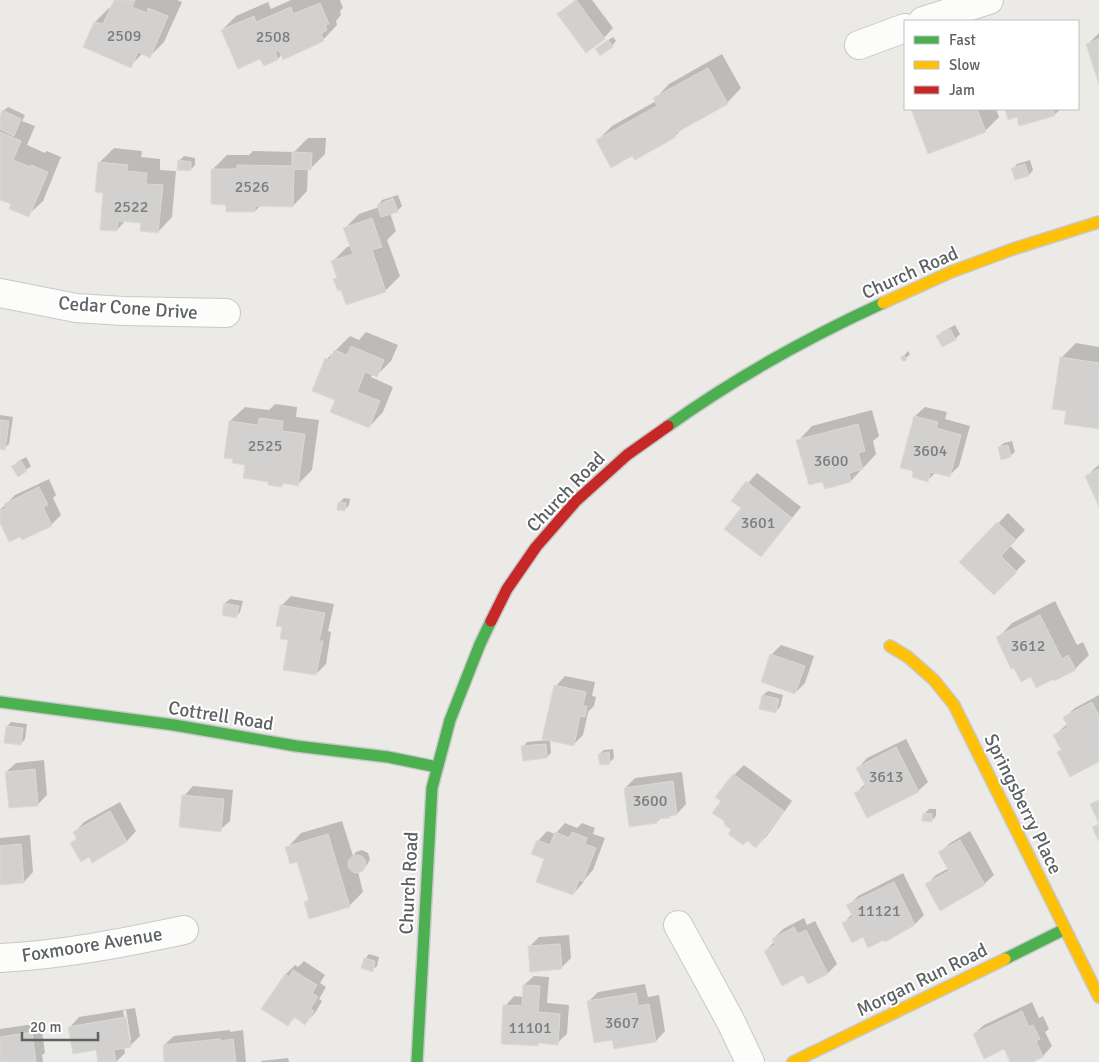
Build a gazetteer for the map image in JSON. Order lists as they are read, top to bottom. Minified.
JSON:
{"streets":{"main road":["Church Road","Cottrell Road","Springsberry Place","Morgan Run Road"],"street":["Cedar Cone Drive","Foxmoore Avenue"]},"crossings":[["Church Road","Cottrell Road"],["Springsberry Place","Morgan Run Road"]],"house_numbers":["2509","2508","2526","2522","2525","3604","3600","3601","3612","3613","3600","11121","3607","11101"],"legend":["Fast","Slow","Jam"],"scale_bar":"20 m"}
